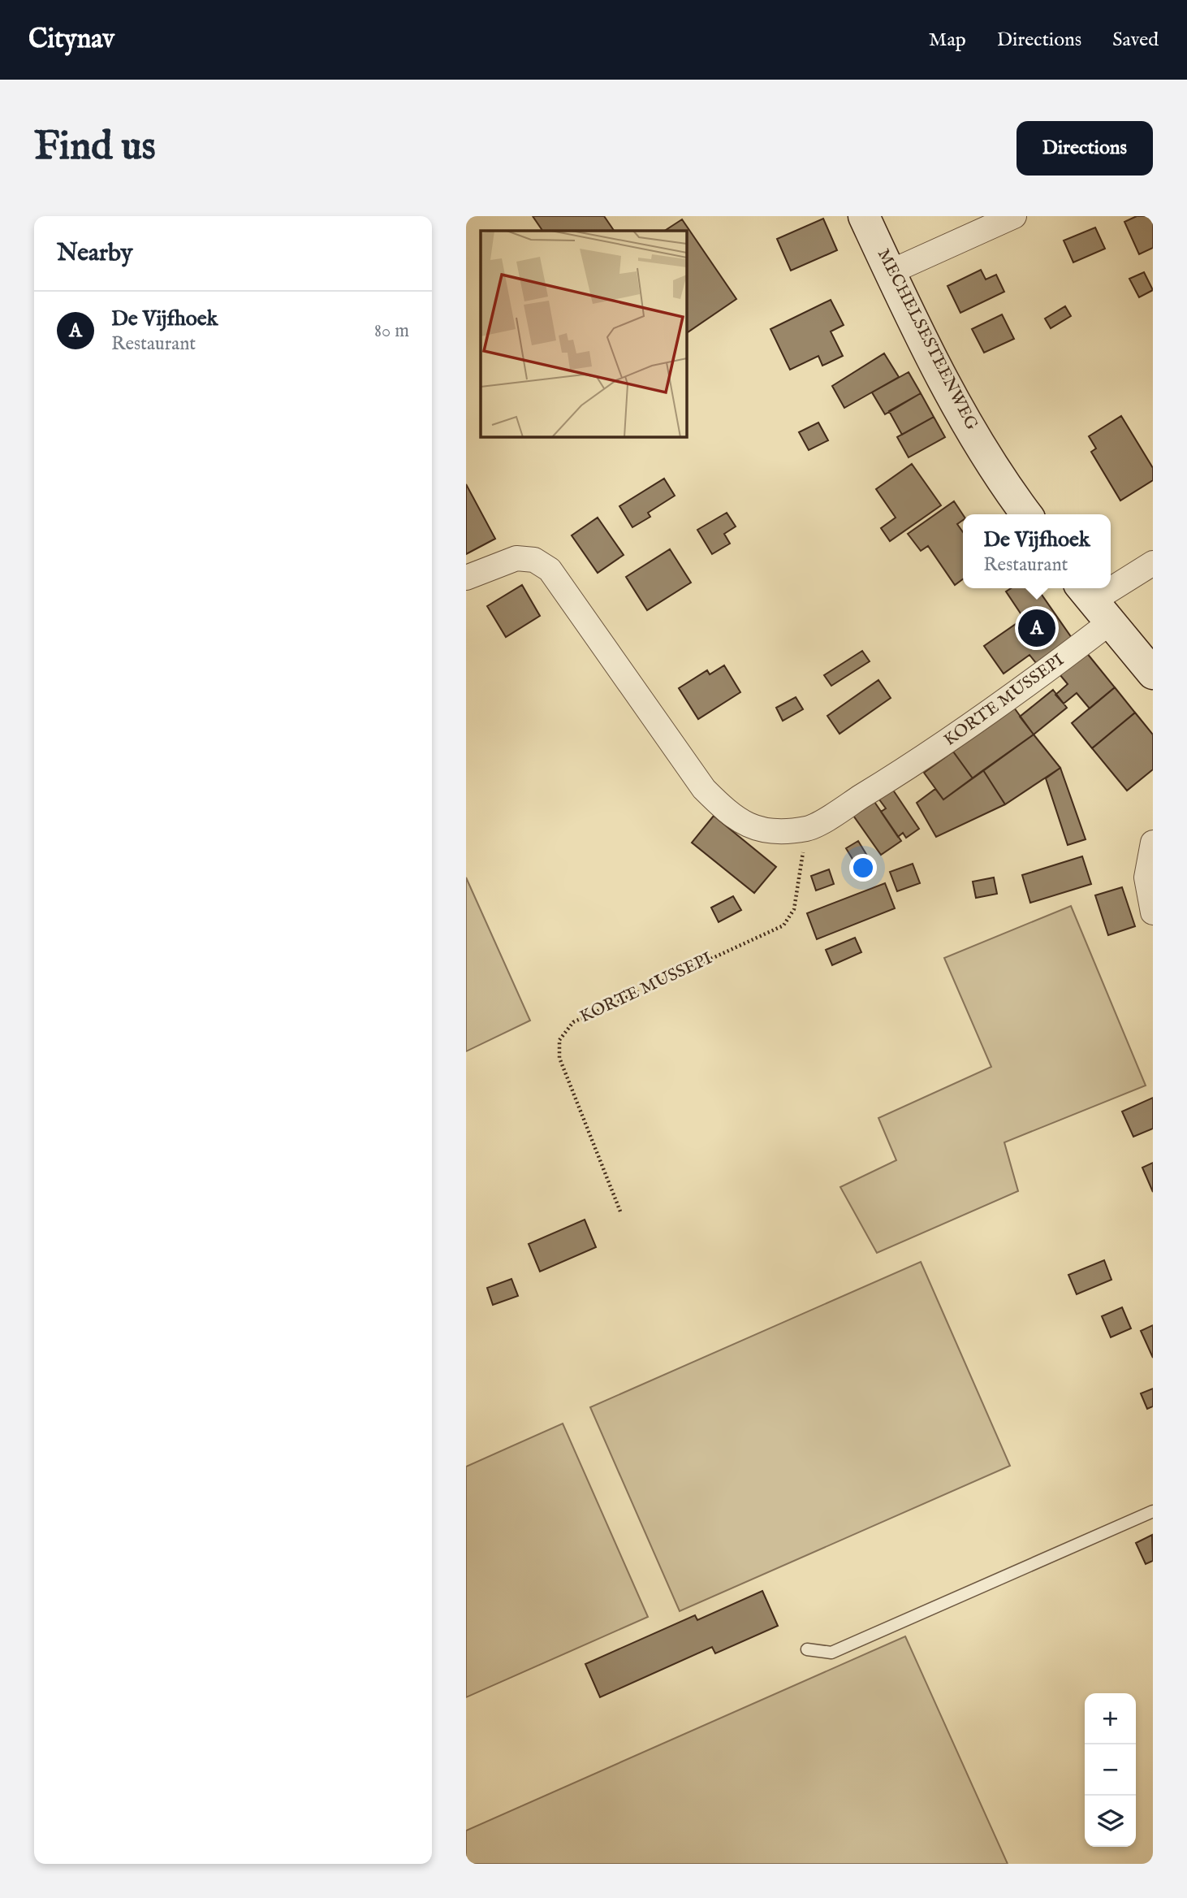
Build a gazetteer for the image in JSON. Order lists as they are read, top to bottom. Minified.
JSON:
{"streets":{"main road":["MECHELSESTEENWEG"],"street":["KORTE MUSSEPI"]},"page":{"header":"Citynav","nav":["Map","Directions","Saved"],"buttons":"Directions","title":"Find us","heading":"Nearby","list":[{"mark":"A","name":"De Vijfhoek","note":"Restaurant","value":"80 m"}],"popup":["De Vijfhoek","Restaurant"],"pins":"A","map_buttons":["+","−"]}}
